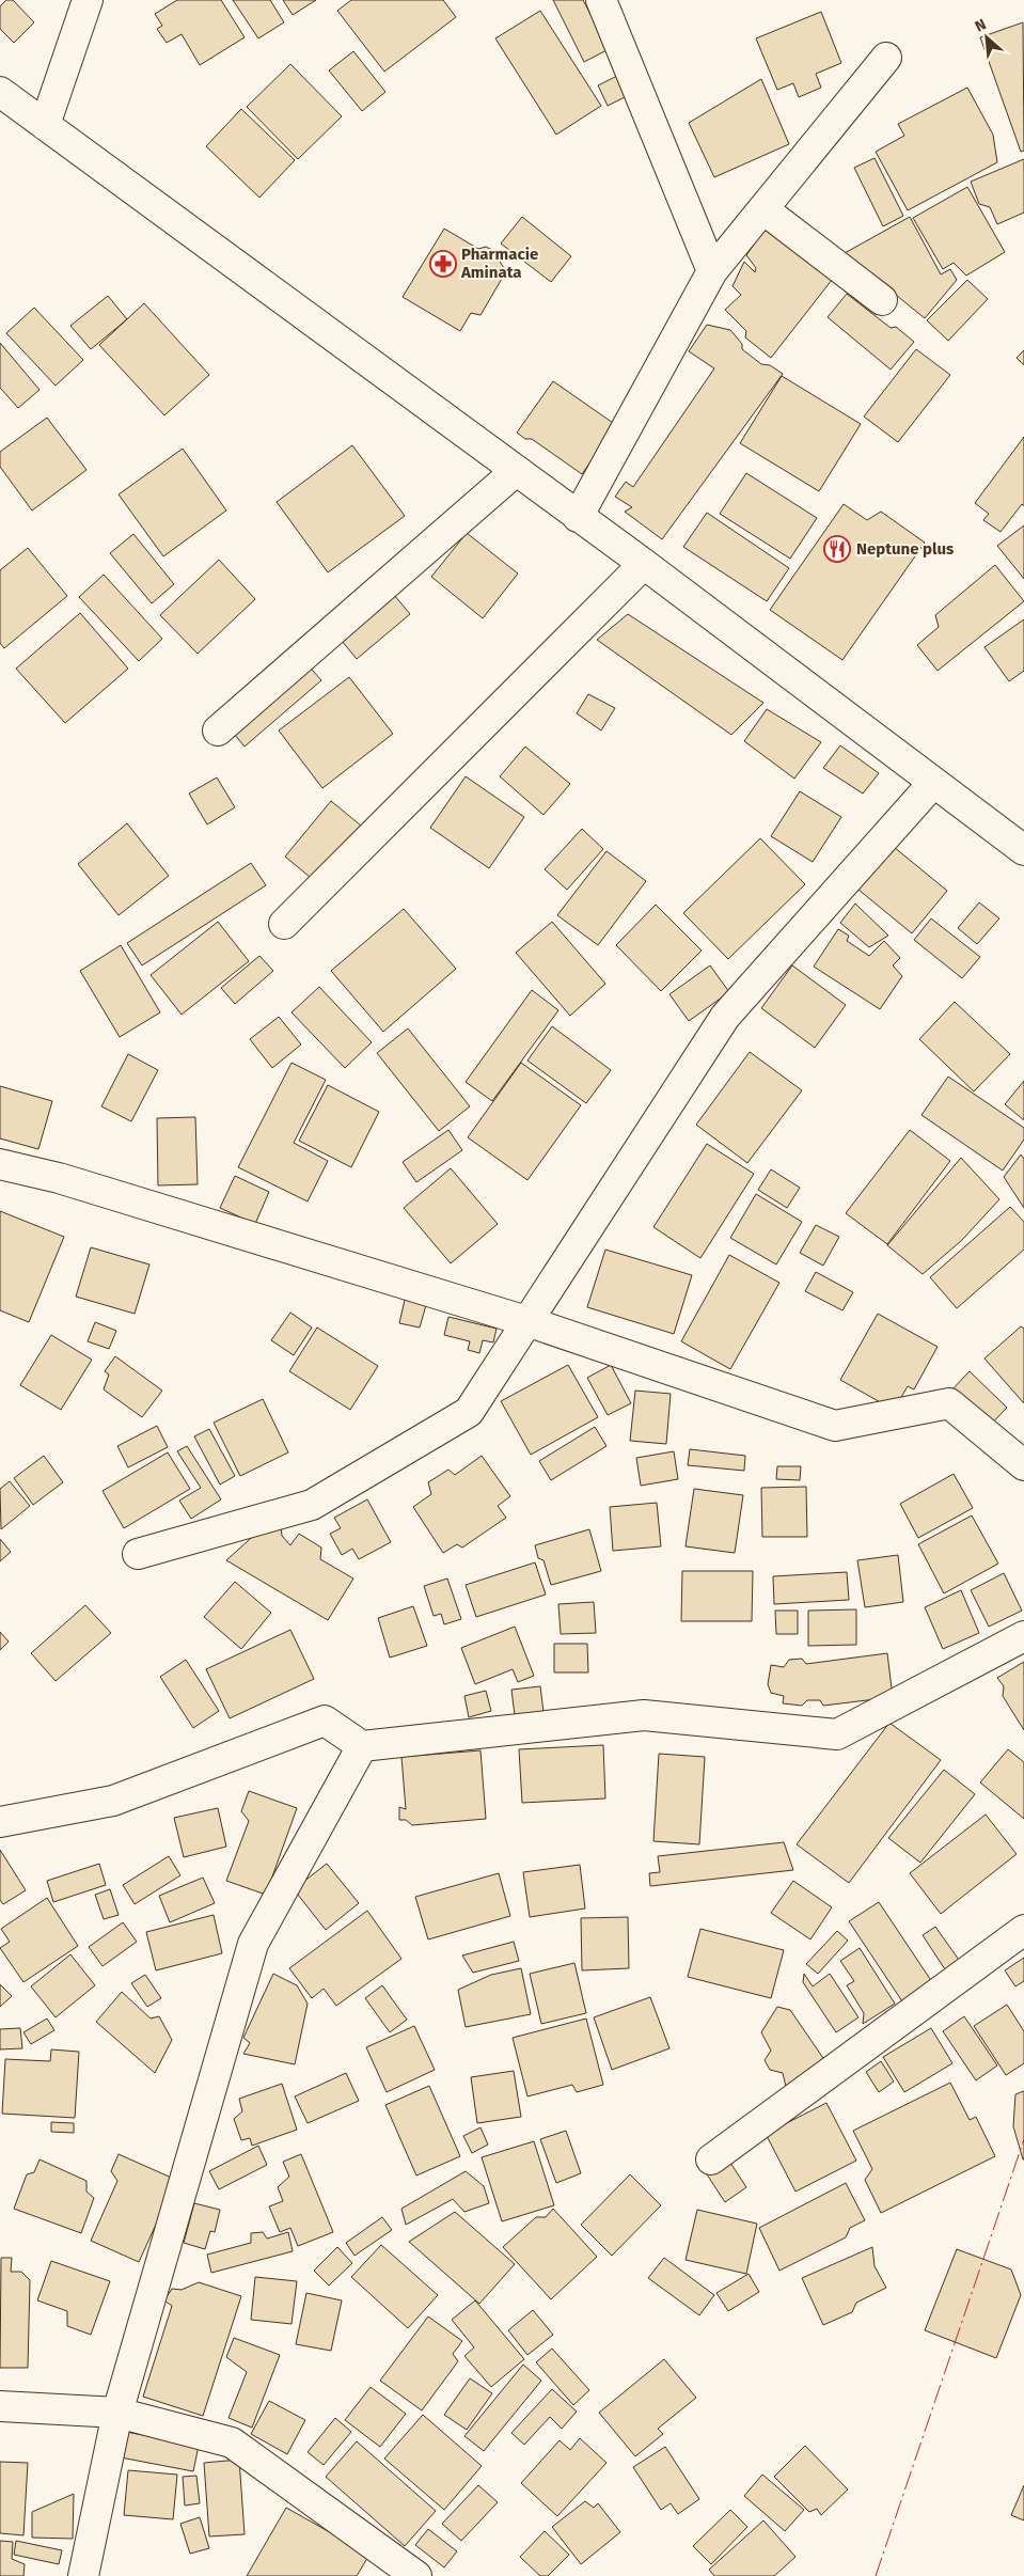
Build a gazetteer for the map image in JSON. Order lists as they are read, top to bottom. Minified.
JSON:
{"places":{"pharmacy":["Pharmacie Aminata"],"restaurant":["Neptune plus"]},"north":"top left"}
